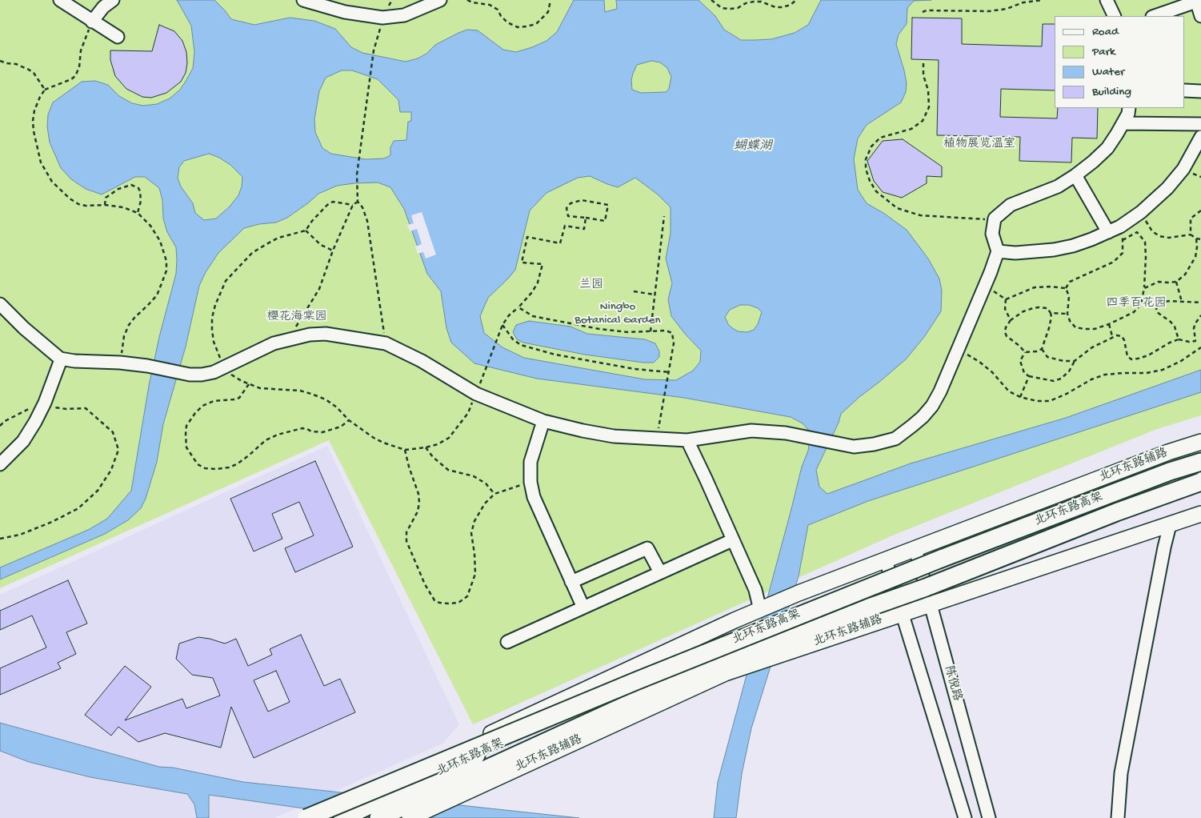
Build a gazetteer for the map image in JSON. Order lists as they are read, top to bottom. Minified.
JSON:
{"streets":{"highway":["北环东路高架"],"main road":["北环东路辅路"],"street":["陈倪路"]},"crossings":[["北环东路辅路","陈倪路"]],"water":["蝴蝶湖"],"parks":["植物展览温室","兰园","四季百花园","Ningbo Botanical Garden","樱花海棠园"],"legend":["Road","Park","Water","Building"]}
